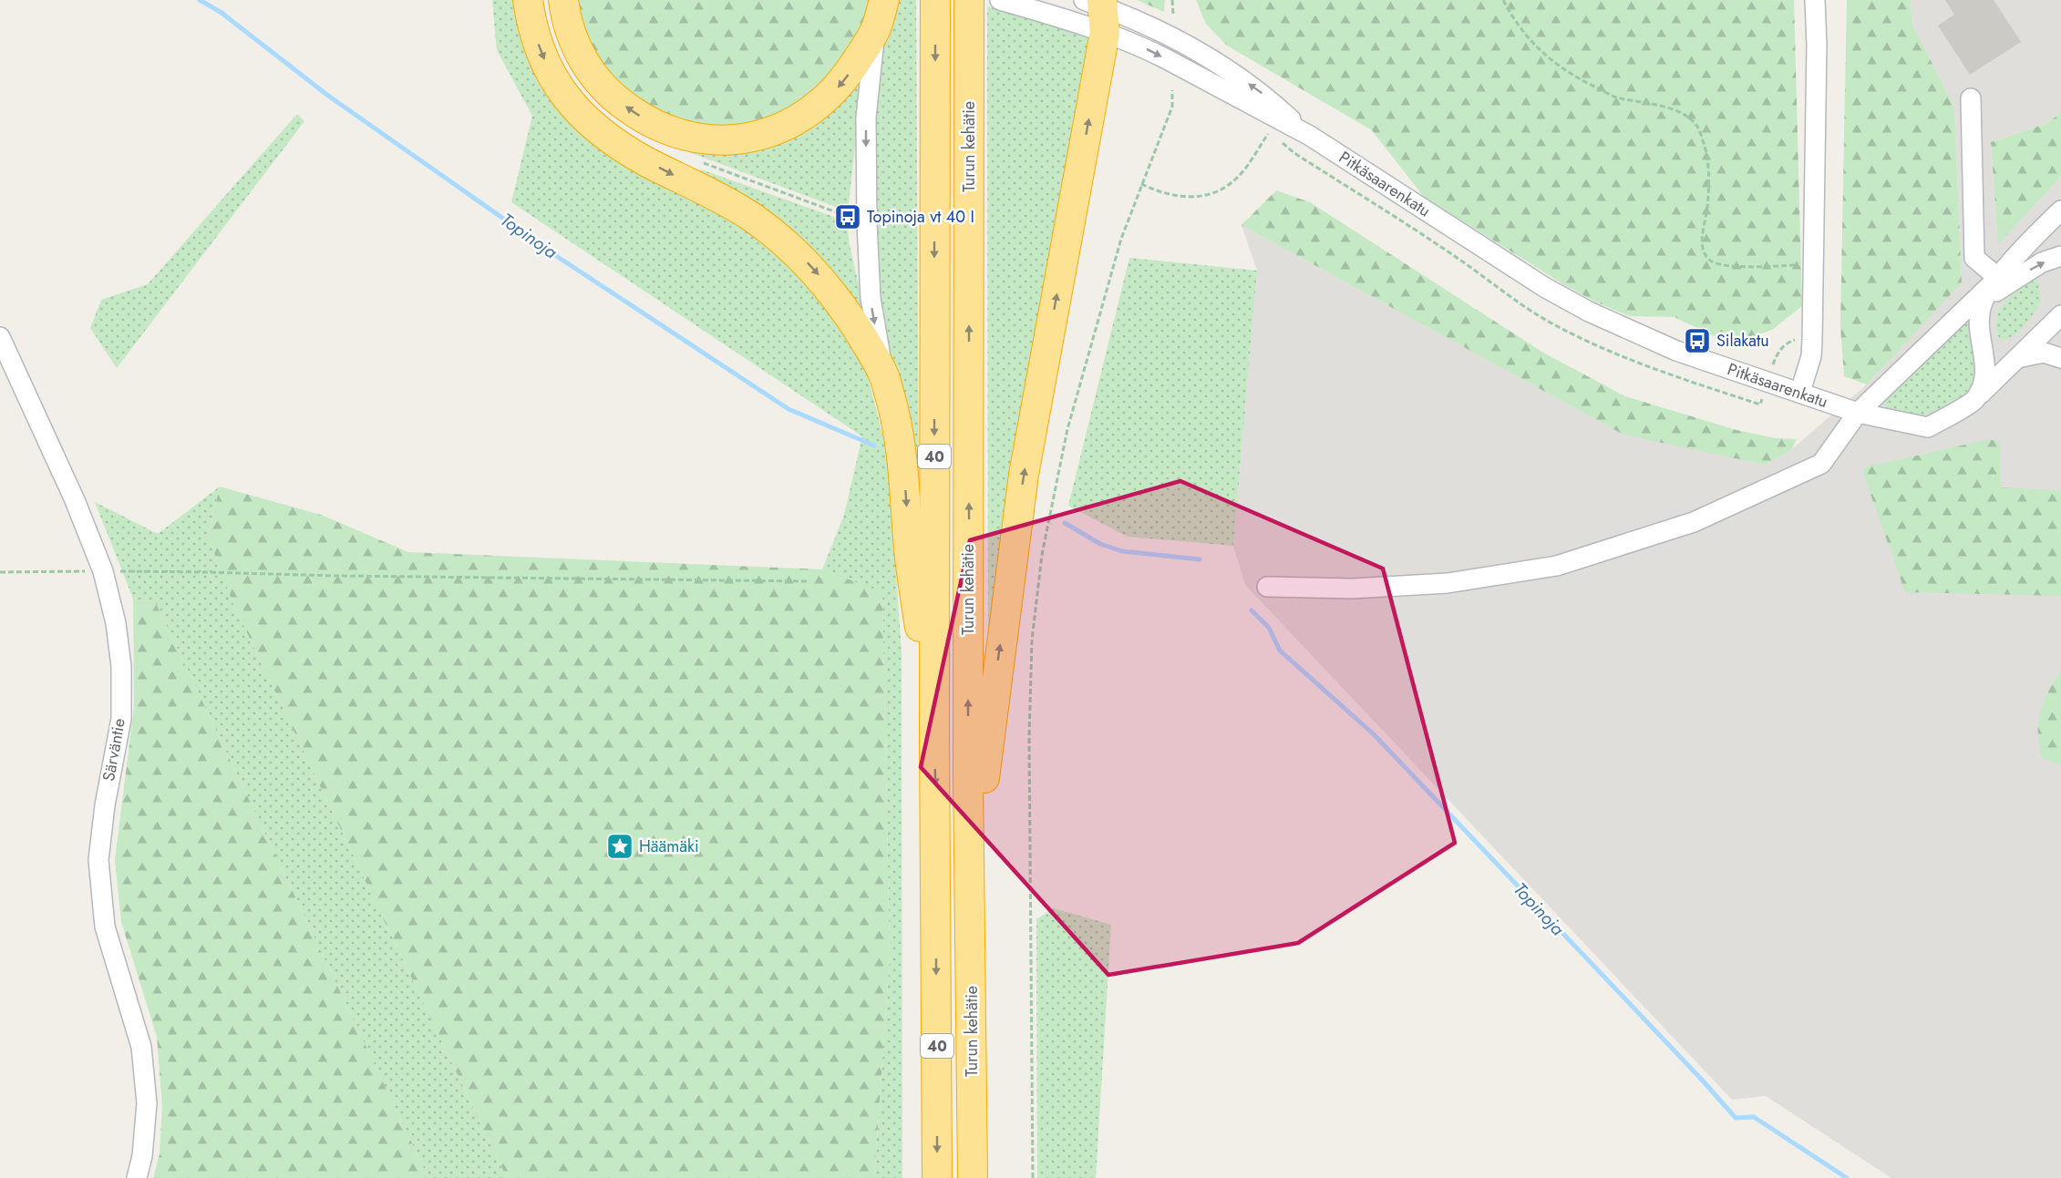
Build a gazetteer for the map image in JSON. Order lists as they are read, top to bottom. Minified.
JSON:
{"streets":{"highway":["Turun kehätie","40"],"street":["Pitkäsaarenkatu","Särväntie"]},"water":["Topinoja"],"places":{"bus stop":["Topinoja vt 40 I","Silakatu"],"place":["Häämäki"]}}
